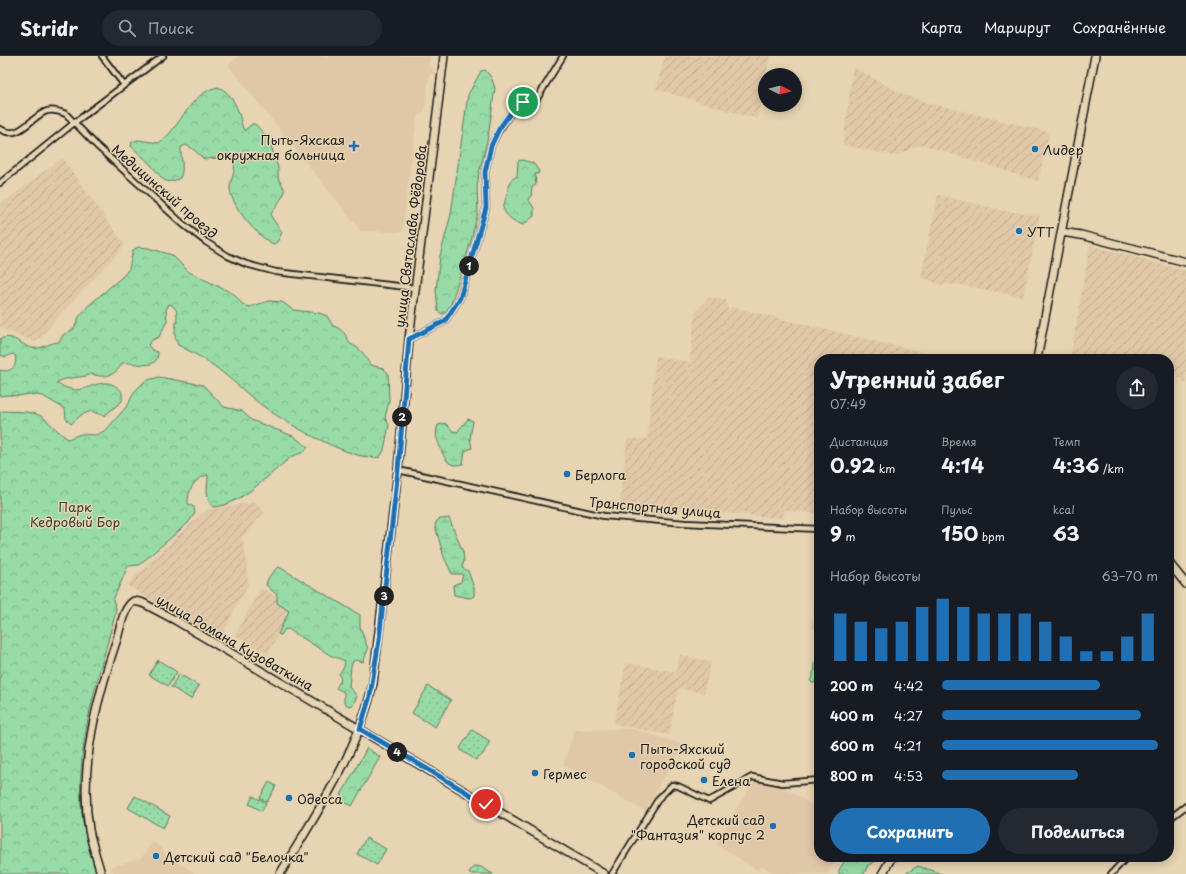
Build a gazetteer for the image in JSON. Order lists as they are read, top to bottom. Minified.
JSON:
{"streets":{"street":["Медицинский проезд","улица Святослава Фёдорова","Транспортная улица","улица Романа Кузоваткина"]},"crossings":[["Медицинский проезд","улица Святослава Фёдорова"],["улица Святослава Фёдорова","Транспортная улица"],["улица Святослава Фёдорова","улица Романа Кузоваткина"]],"parks":["Парк Кедровый Бор"],"places":{"health":["Пыть-Яхская окружная больница"],"other":["Лидер","УТТ","Берлога","Пыть-Яхский городской суд","Гермес","Елена","Одесса","Детский сад \"Фантазия\" корпус 2","Детский сад \"Белочка\""]},"north":"right","page":{"header":"Stridr","search":"Поиск","nav":["Карта","Маршрут","Сохранённые"],"pins":["1","2","3","4"],"heading":["Утренний забег","07:49"],"stats":[["Дистанция","0.92 km"],["Время","4:14"],["Темп","4:36 /km"],["Набор высоты","9 m"],["Пульс","150 bpm"],["kcal","63"]],"chart":["Набор высоты","63–70 m"],"list":[{"name":"200 m","note":"4:42"},{"name":"400 m","note":"4:27"},{"name":"600 m","note":"4:21"},{"name":"800 m","note":"4:53"}],"buttons":["Сохранить","Поделиться"]}}
